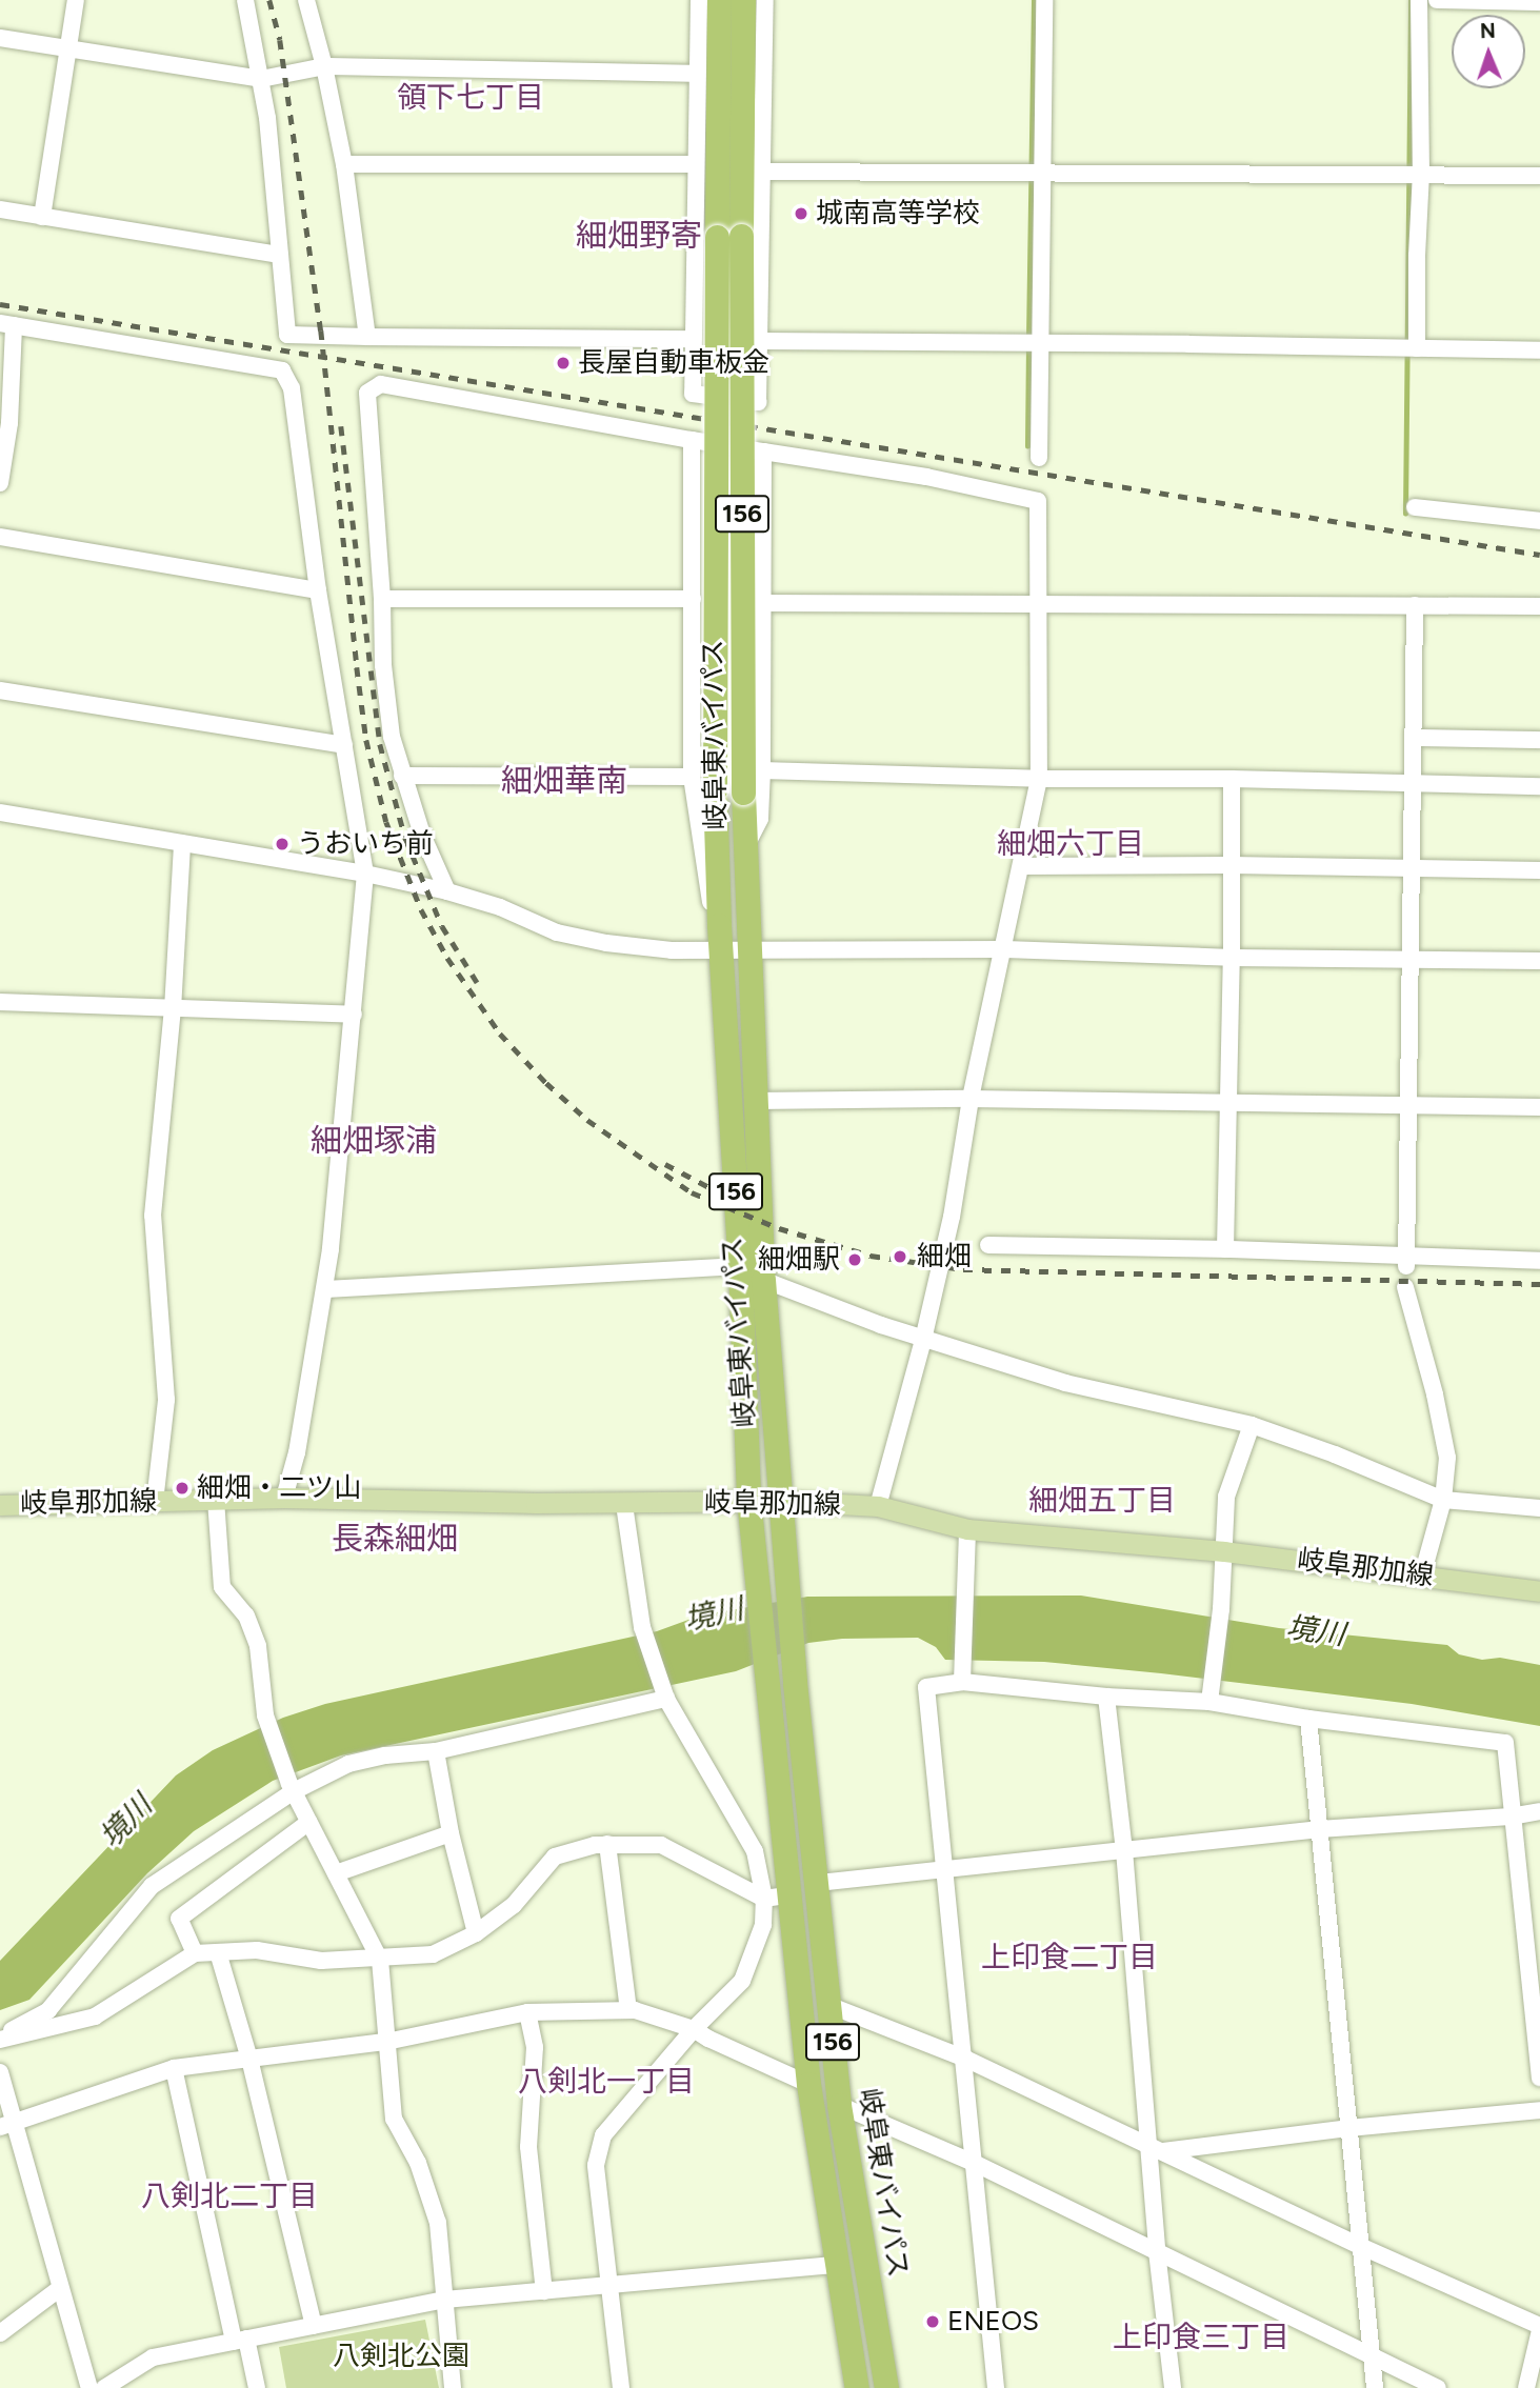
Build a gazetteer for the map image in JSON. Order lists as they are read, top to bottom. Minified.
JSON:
{"streets":{"highway":["156","岐阜東バイパス"],"main road":["岐阜那加線"]},"crossings":[["岐阜東バイパス","岐阜那加線"]],"districts":["領下七丁目","細畑野寄","細畑華南","細畑六丁目","細畑塚浦","細畑五丁目","長森細畑","上印食二丁目","八剣北一丁目","八剣北二丁目","上印食三丁目"],"water":["境川"],"parks":["八剣北公園"],"places":["城南高等学校","長屋自動車板金","うおいち前","細畑","細畑駅","細畑・二ツ山","ENEOS"],"north":"top"}
